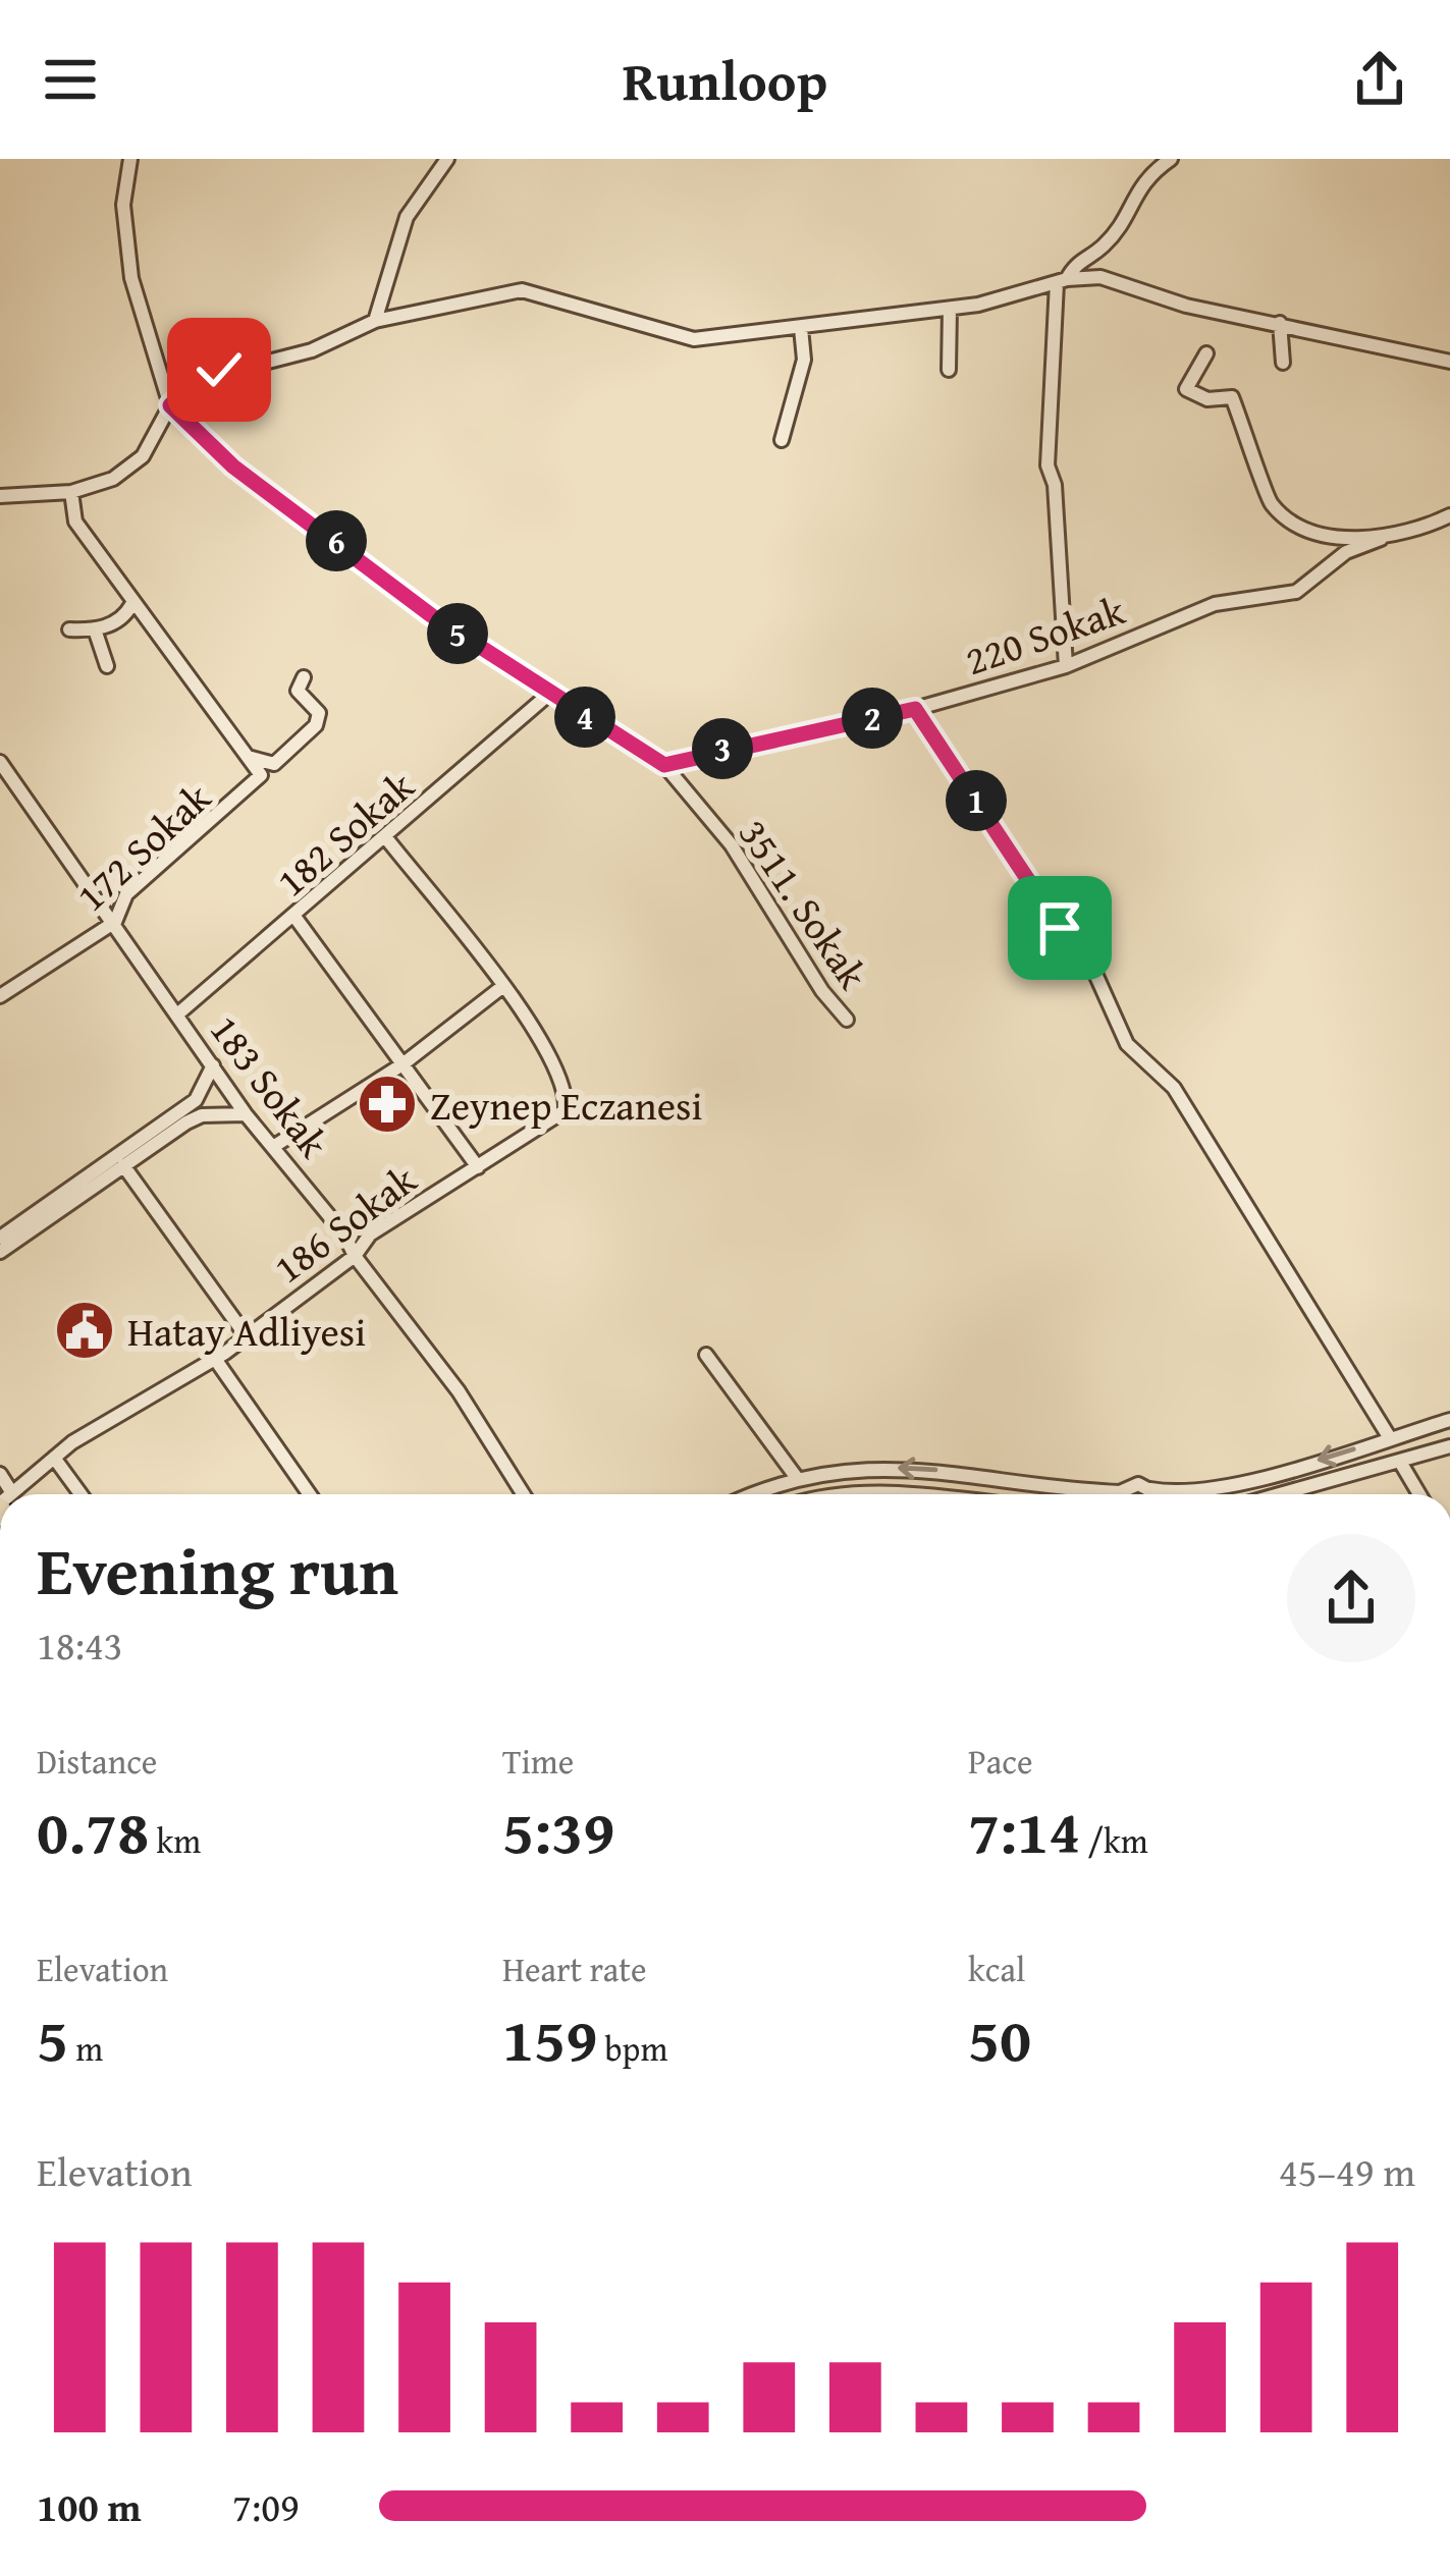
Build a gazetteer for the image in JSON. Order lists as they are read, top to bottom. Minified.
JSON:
{"streets":{"street":["220 Sokak","182 Sokak","172 Sokak","3511. Sokak","183 Sokak","186 Sokak"]},"crossings":[["220 Sokak","3511. Sokak"],["182 Sokak","183 Sokak"],["182 Sokak","186 Sokak"],["172 Sokak","183 Sokak"],["183 Sokak","186 Sokak"]],"places":{"pharmacy":["Zeynep Eczanesi"],"public building":["Hatay Adliyesi"]},"page":{"header":"Runloop","pins":["6","5","4","2","3","1"],"heading":["Evening run","18:43"],"stats":[["Distance","0.78 km"],["Time","5:39"],["Pace","7:14 /km"],["Elevation","5 m"],["Heart rate","159 bpm"],["kcal","50"]],"chart":["Elevation","45–49 m"],"list":[{"name":"100 m","note":"7:09"}]}}
